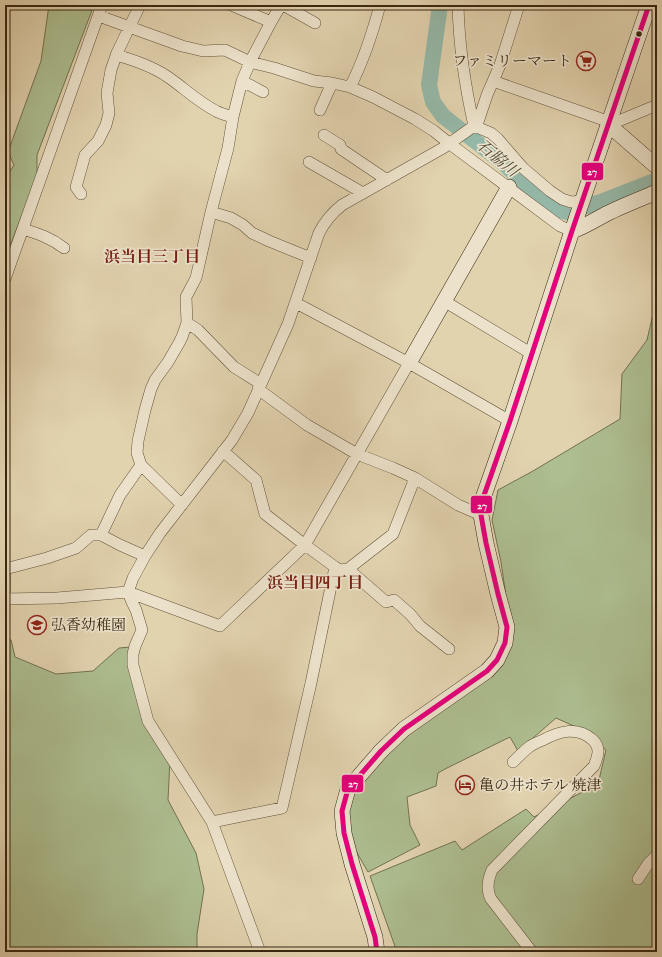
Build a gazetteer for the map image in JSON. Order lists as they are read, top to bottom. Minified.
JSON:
{"districts":["浜当目三丁目","浜当目四丁目"],"water":["石脇川"],"places":{"supermarket":["ファミリーマート"],"school or university":["弘香幼稚園"],"hotel":["亀の井ホテル 焼津"]},"lines":["transit line 27"]}
